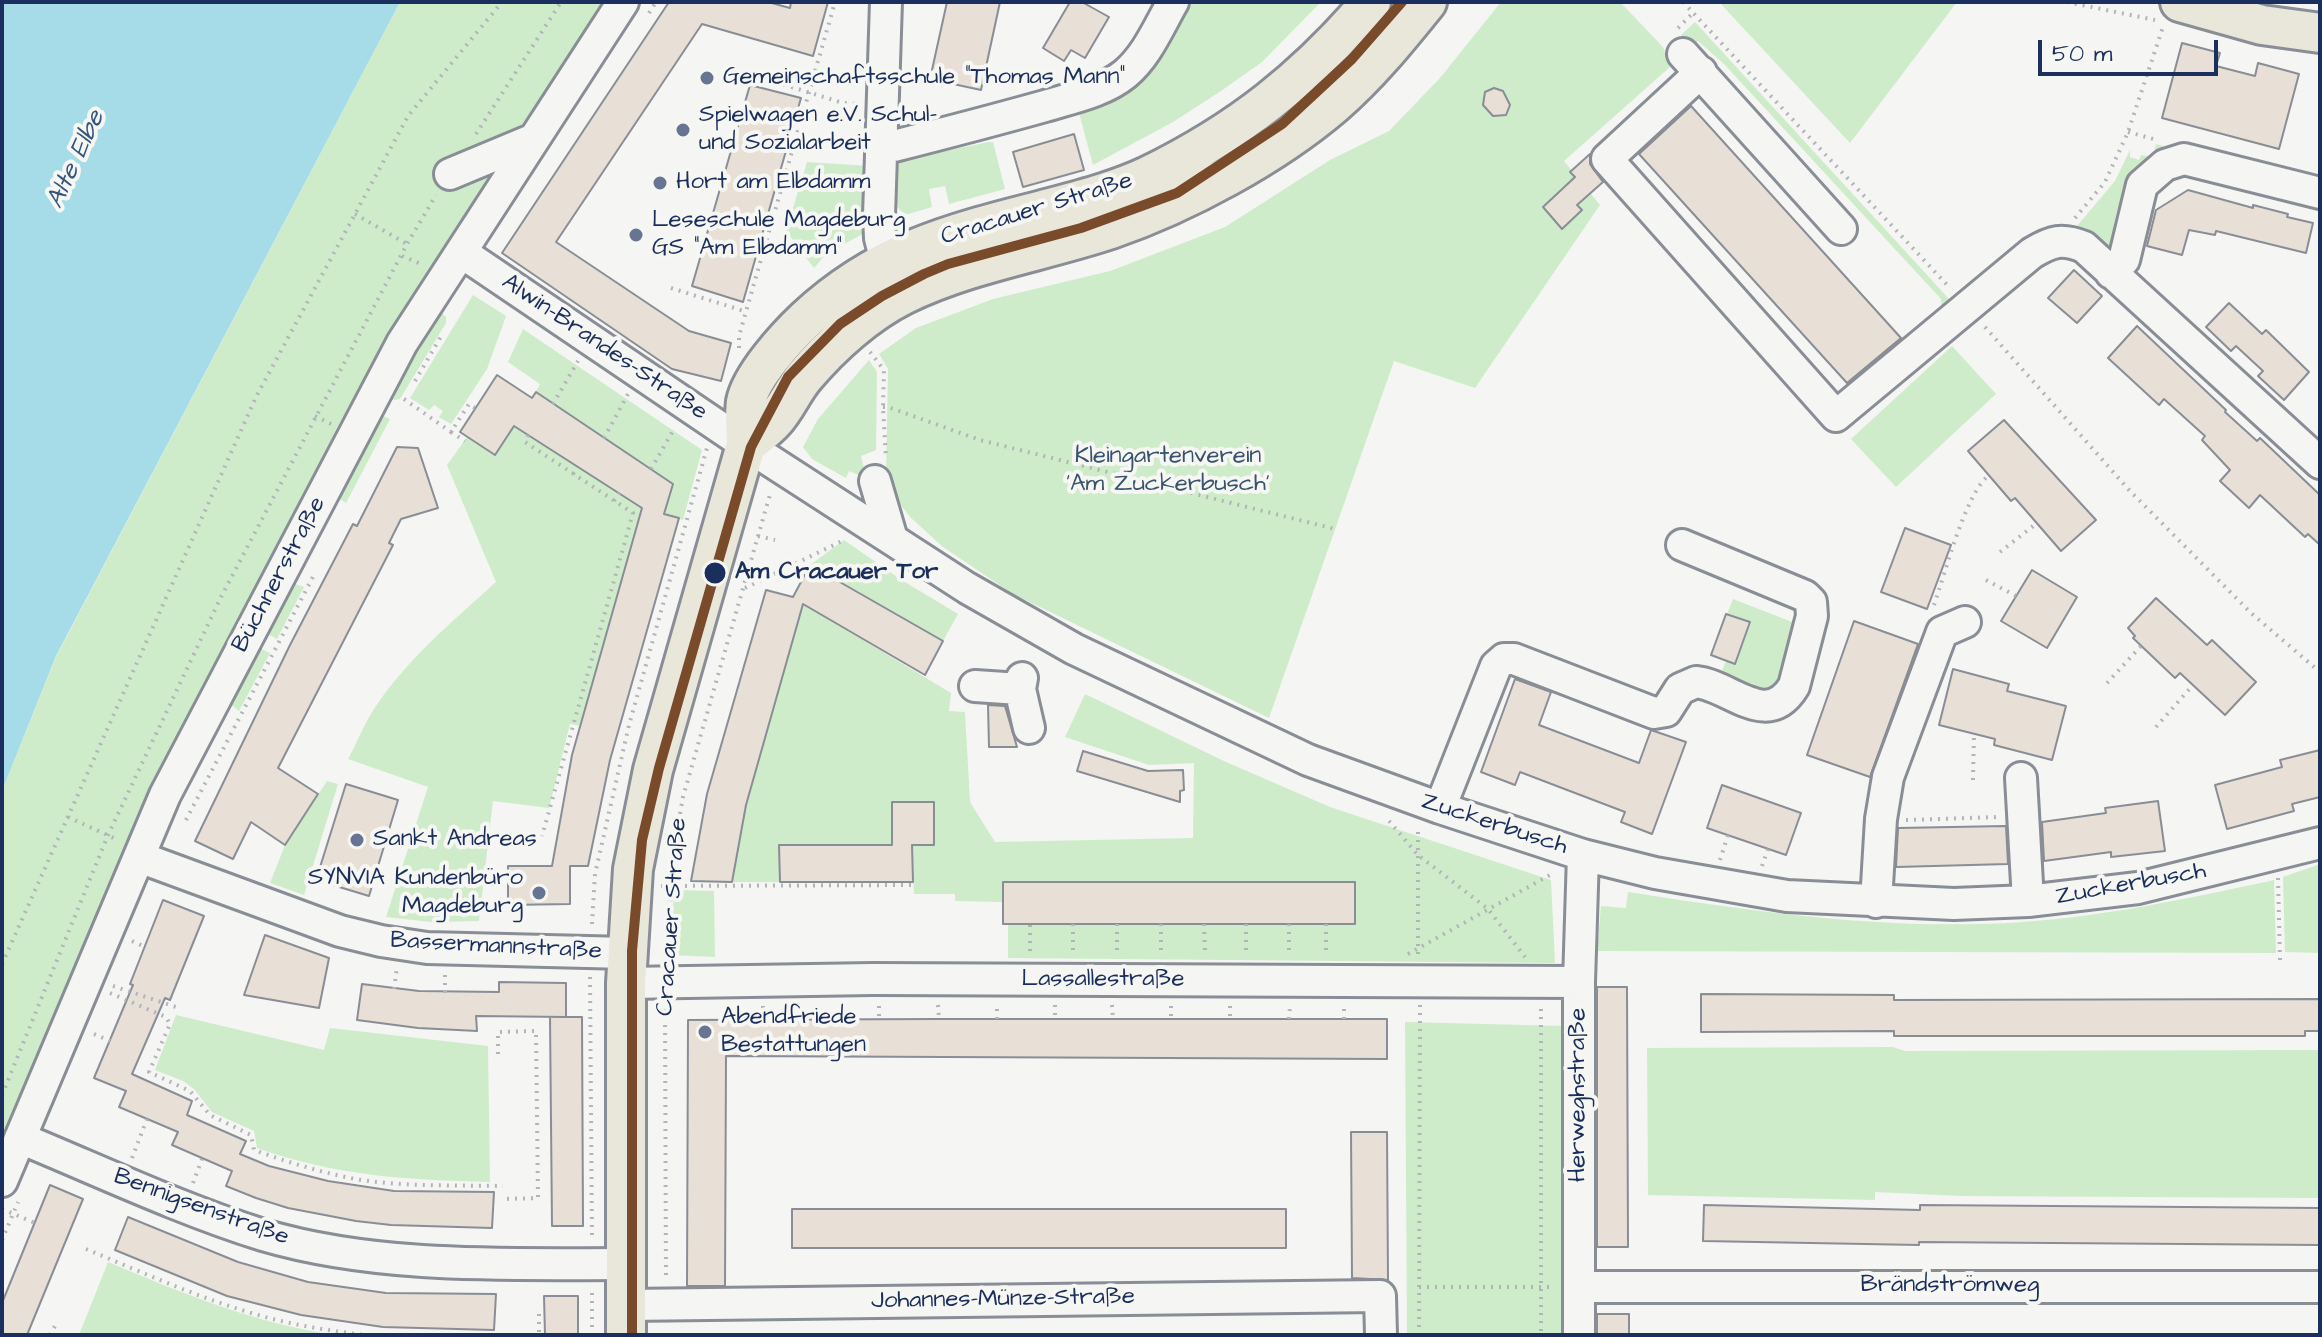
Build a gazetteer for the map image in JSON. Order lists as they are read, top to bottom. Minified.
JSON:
{"streets":{"main road":["Cracauer Straße"],"street":["Alwin-Brandes-Straße","Büchnerstraße","Zuckerbusch","Bassermannstraße","Lassallestraße","Herweghstraße","Bennigsenstraße","Brändströmweg","Johannes-Münze-Straße"]},"crossings":[["Cracauer Straße","Alwin-Brandes-Straße"],["Cracauer Straße","Zuckerbusch"],["Cracauer Straße","Bassermannstraße"],["Cracauer Straße","Lassallestraße"],["Cracauer Straße","Bennigsenstraße"],["Cracauer Straße","Johannes-Münze-Straße"],["Alwin-Brandes-Straße","Büchnerstraße"],["Alwin-Brandes-Straße","Zuckerbusch"],["Büchnerstraße","Bassermannstraße"],["Büchnerstraße","Bennigsenstraße"],["Zuckerbusch","Herweghstraße"],["Bassermannstraße","Lassallestraße"],["Lassallestraße","Herweghstraße"],["Herweghstraße","Brändströmweg"]],"water":["Alte Elbe"],"parks":["Kleingartenverein 'Am Zuckerbusch'"],"places":["Gemeinschaftsschule \"Thomas Mann\"","Spielwagen e.V. Schul- und Sozialarbeit","Hort am Elbdamm","Leseschule Magdeburg GS \"Am Elbdamm\"","Am Cracauer Tor","Sankt Andreas","SYNVIA Kundenbüro Magdeburg","Abendfriede Bestattungen"],"scale_bar":"50 m"}
